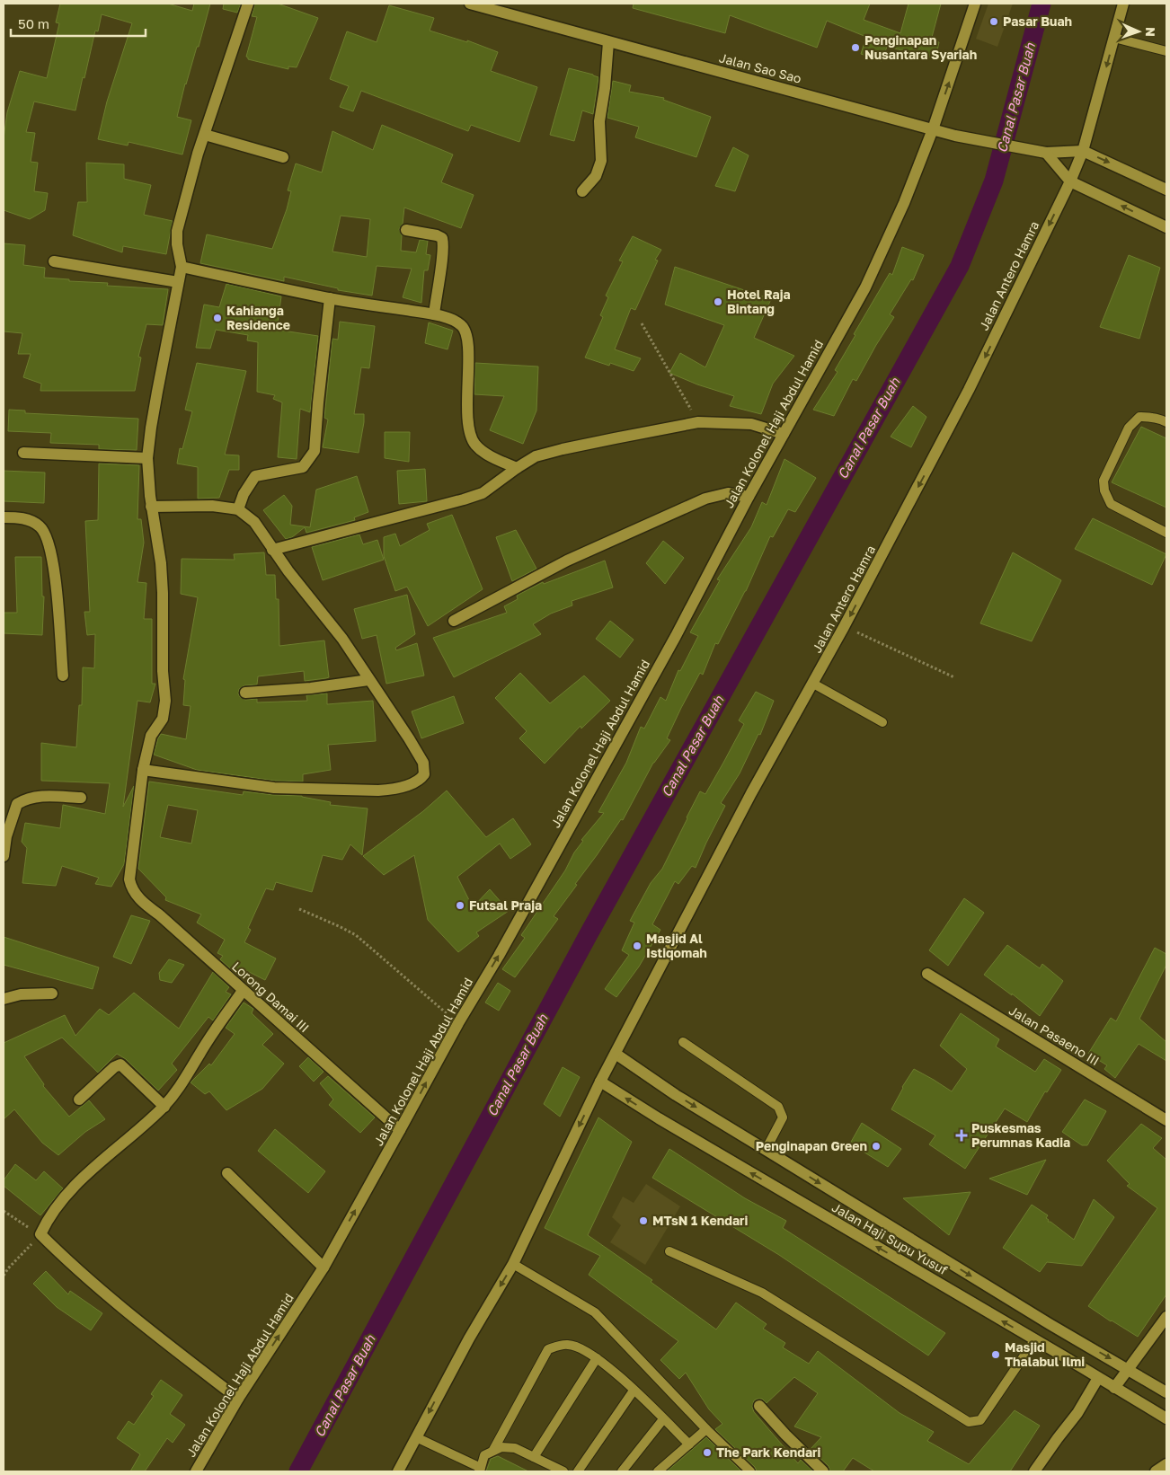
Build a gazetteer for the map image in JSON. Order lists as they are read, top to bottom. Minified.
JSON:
{"streets":{"street":["Jalan Sao Sao","Jalan Antero Hamra","Jalan Kolonel Haji Abdul Hamid","Lorong Damai III","Jalan Pasaeno III","Jalan Haji Supu Yusuf"]},"crossings":[["Jalan Sao Sao","Jalan Antero Hamra"],["Jalan Sao Sao","Jalan Kolonel Haji Abdul Hamid"],["Jalan Antero Hamra","Jalan Haji Supu Yusuf"],["Jalan Kolonel Haji Abdul Hamid","Lorong Damai III"]],"one_way":["Jalan Antero Hamra","Jalan Kolonel Haji Abdul Hamid"],"water":["Canal Pasar Buah"],"places":{"other":["Pasar Buah","Penginapan Nusantara Syariah","Hotel Raja Bintang","Kahianga Residence","Futsal Praja","Masjid Al Istiqomah","Penginapan Green","MTsN 1 Kendari","Masjid Thalabul Ilmi","The Park Kendari"],"health":["Puskesmas Perumnas Kadia"]},"scale_bar":"50 m","north":"right"}
